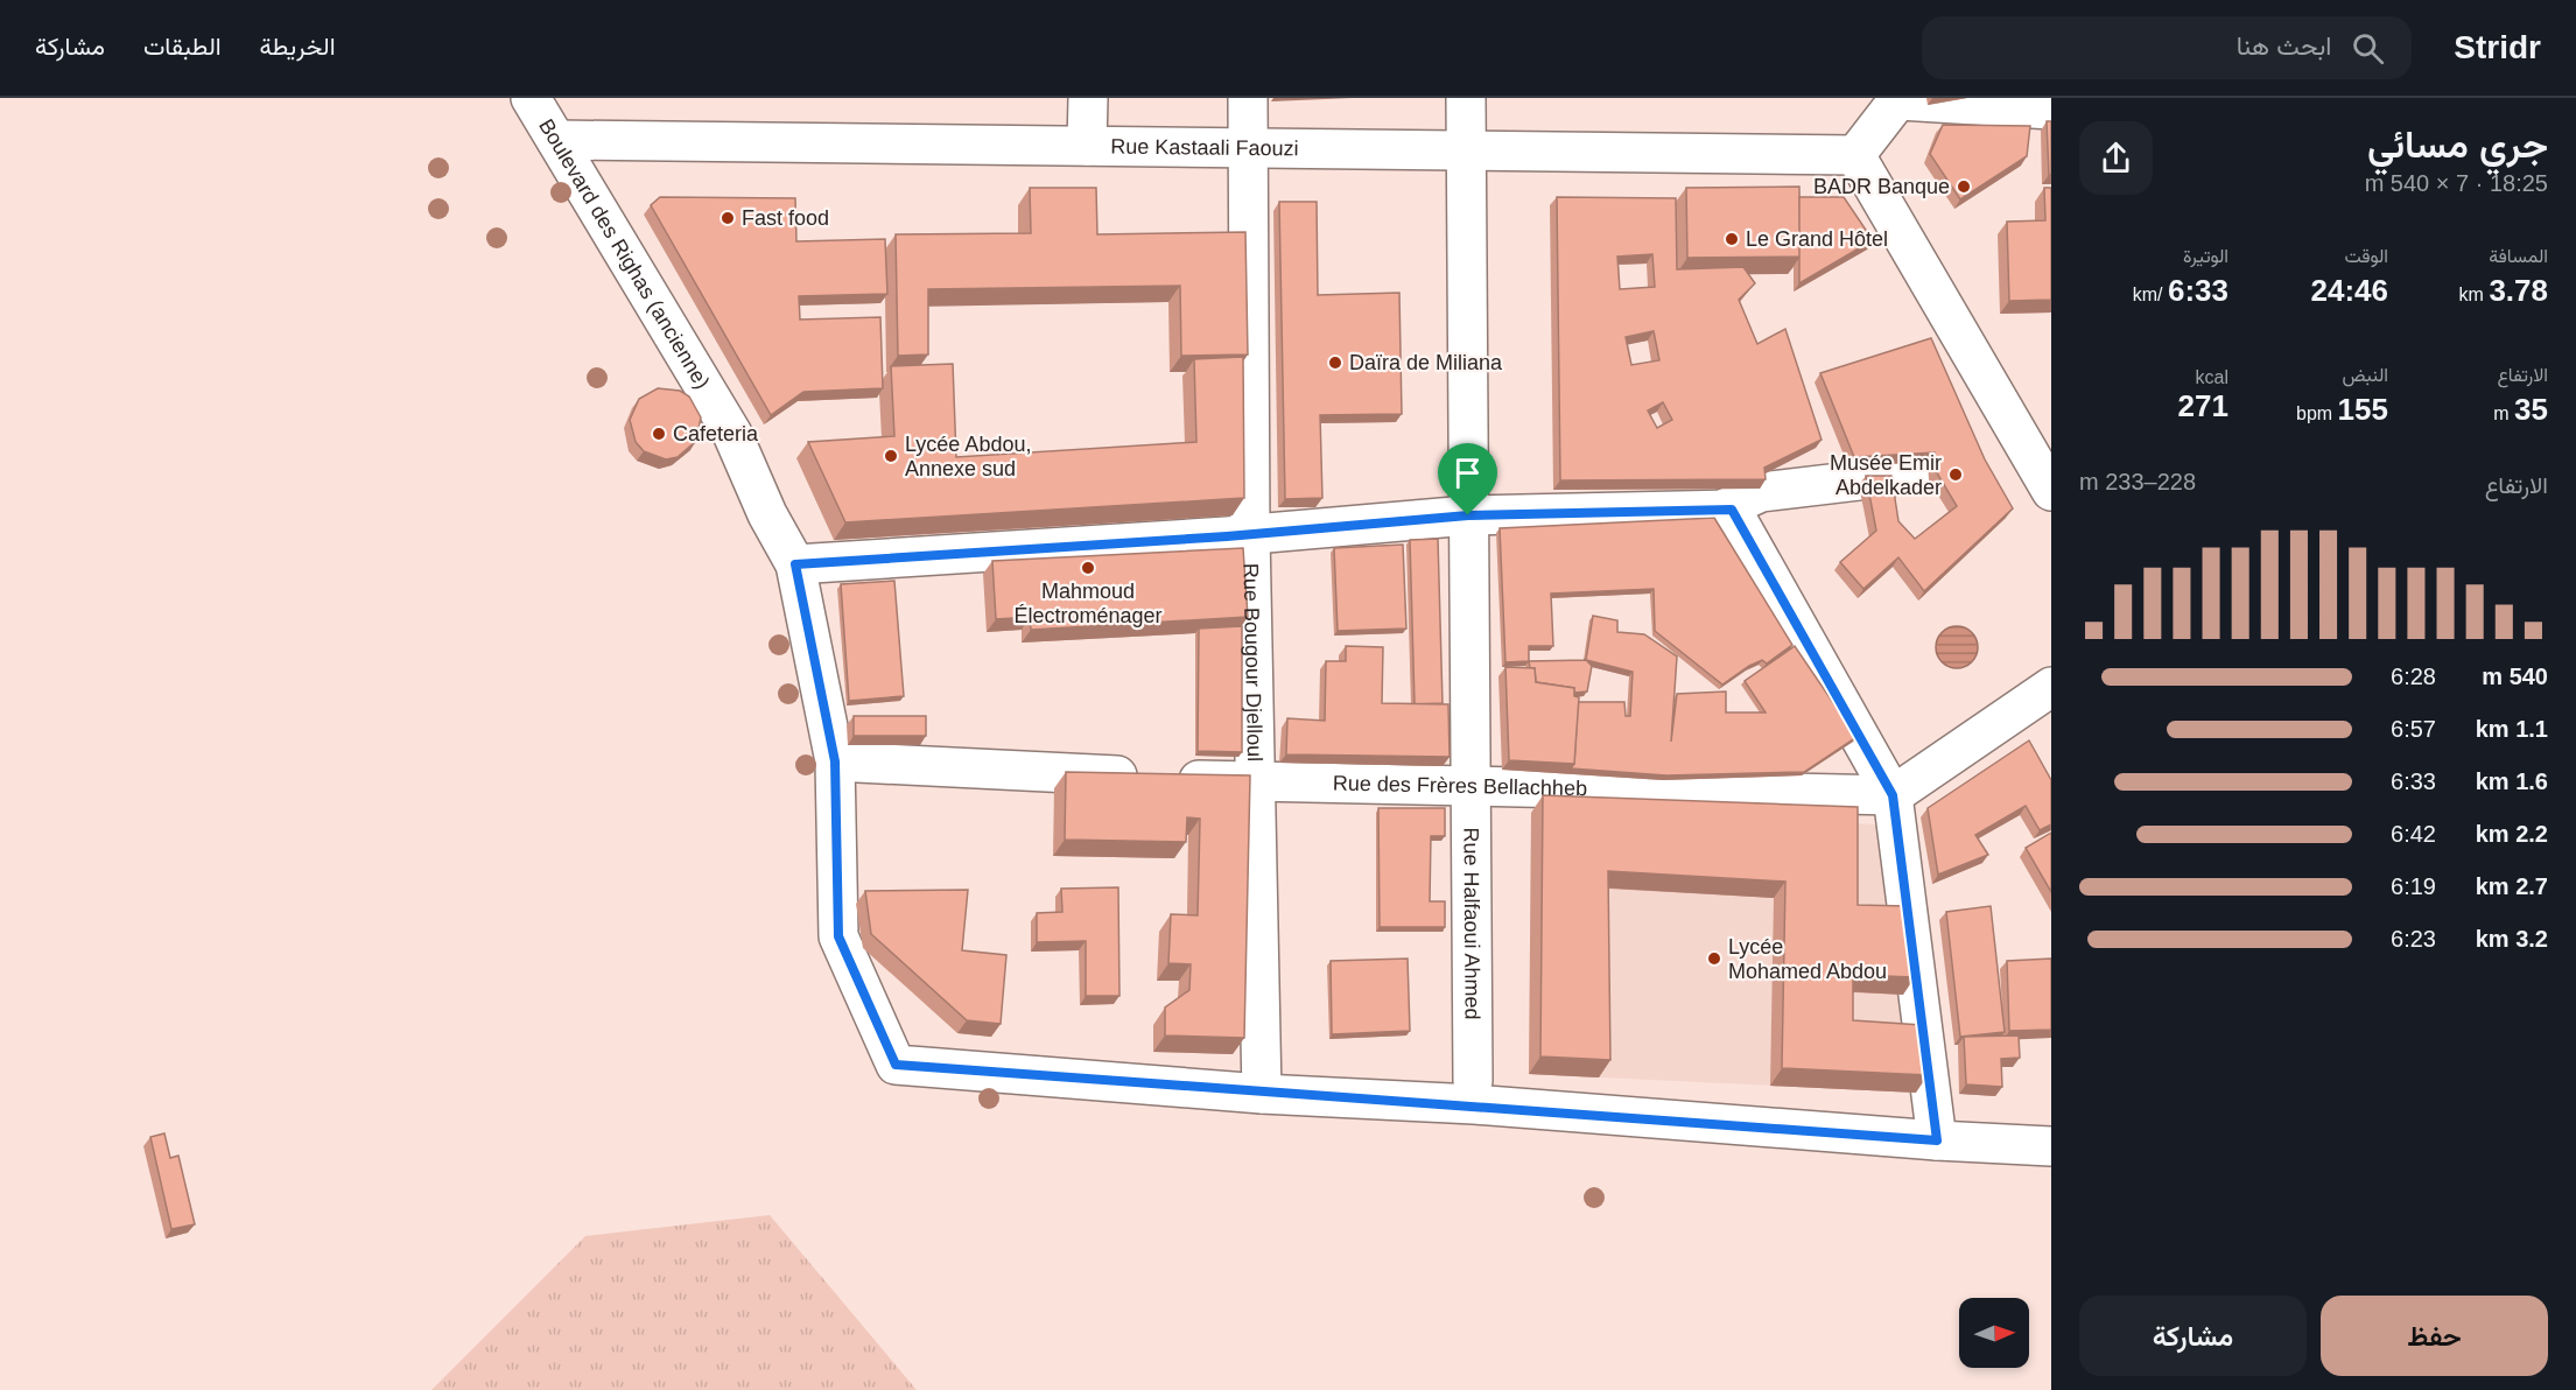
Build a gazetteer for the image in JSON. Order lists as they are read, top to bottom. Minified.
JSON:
{"streets":{"street":["Rue Kastaali Faouzi","Boulevard des Righas (ancienne)","Rue Bougour Djelloul","Rue des Frères Bellachheb","Rue Halfaoui Ahmed"]},"crossings":[["Rue Kastaali Faouzi","Boulevard des Righas (ancienne)"],["Rue Kastaali Faouzi","Rue Bougour Djelloul"],["Rue Kastaali Faouzi","Rue Halfaoui Ahmed"],["Boulevard des Righas (ancienne)","Rue Bougour Djelloul"],["Boulevard des Righas (ancienne)","Rue des Frères Bellachheb"],["Rue Bougour Djelloul","Rue des Frères Bellachheb"],["Rue des Frères Bellachheb","Rue Halfaoui Ahmed"]],"places":["BADR Banque","Fast food","Le Grand Hôtel","Daïra de Miliana","Cafeteria","Lycée Abdou, Annexe sud","Musée Emir Abdelkader","Mahmoud Électroménager","Lycée Mohamed Abdou"],"north":"right","page":{"header":"Stridr","search":"ابحث هنا","nav":["الخريطة","الطبقات","مشاركة"],"heading":["جري مسائي","18:25 · 7 × 540 m"],"stats":[["المسافة","3.78 km"],["الوقت","24:46"],["الوتيرة","6:33 /km"],["الارتفاع","35 m"],["النبض","155 bpm"],["kcal","271"]],"chart":["الارتفاع","228–233 m"],"list":[{"name":"540 m","note":"6:28"},{"name":"1.1 km","note":"6:57"},{"name":"1.6 km","note":"6:33"},{"name":"2.2 km","note":"6:42"},{"name":"2.7 km","note":"6:19"},{"name":"3.2 km","note":"6:23"}],"buttons":["حفظ","مشاركة"]}}
